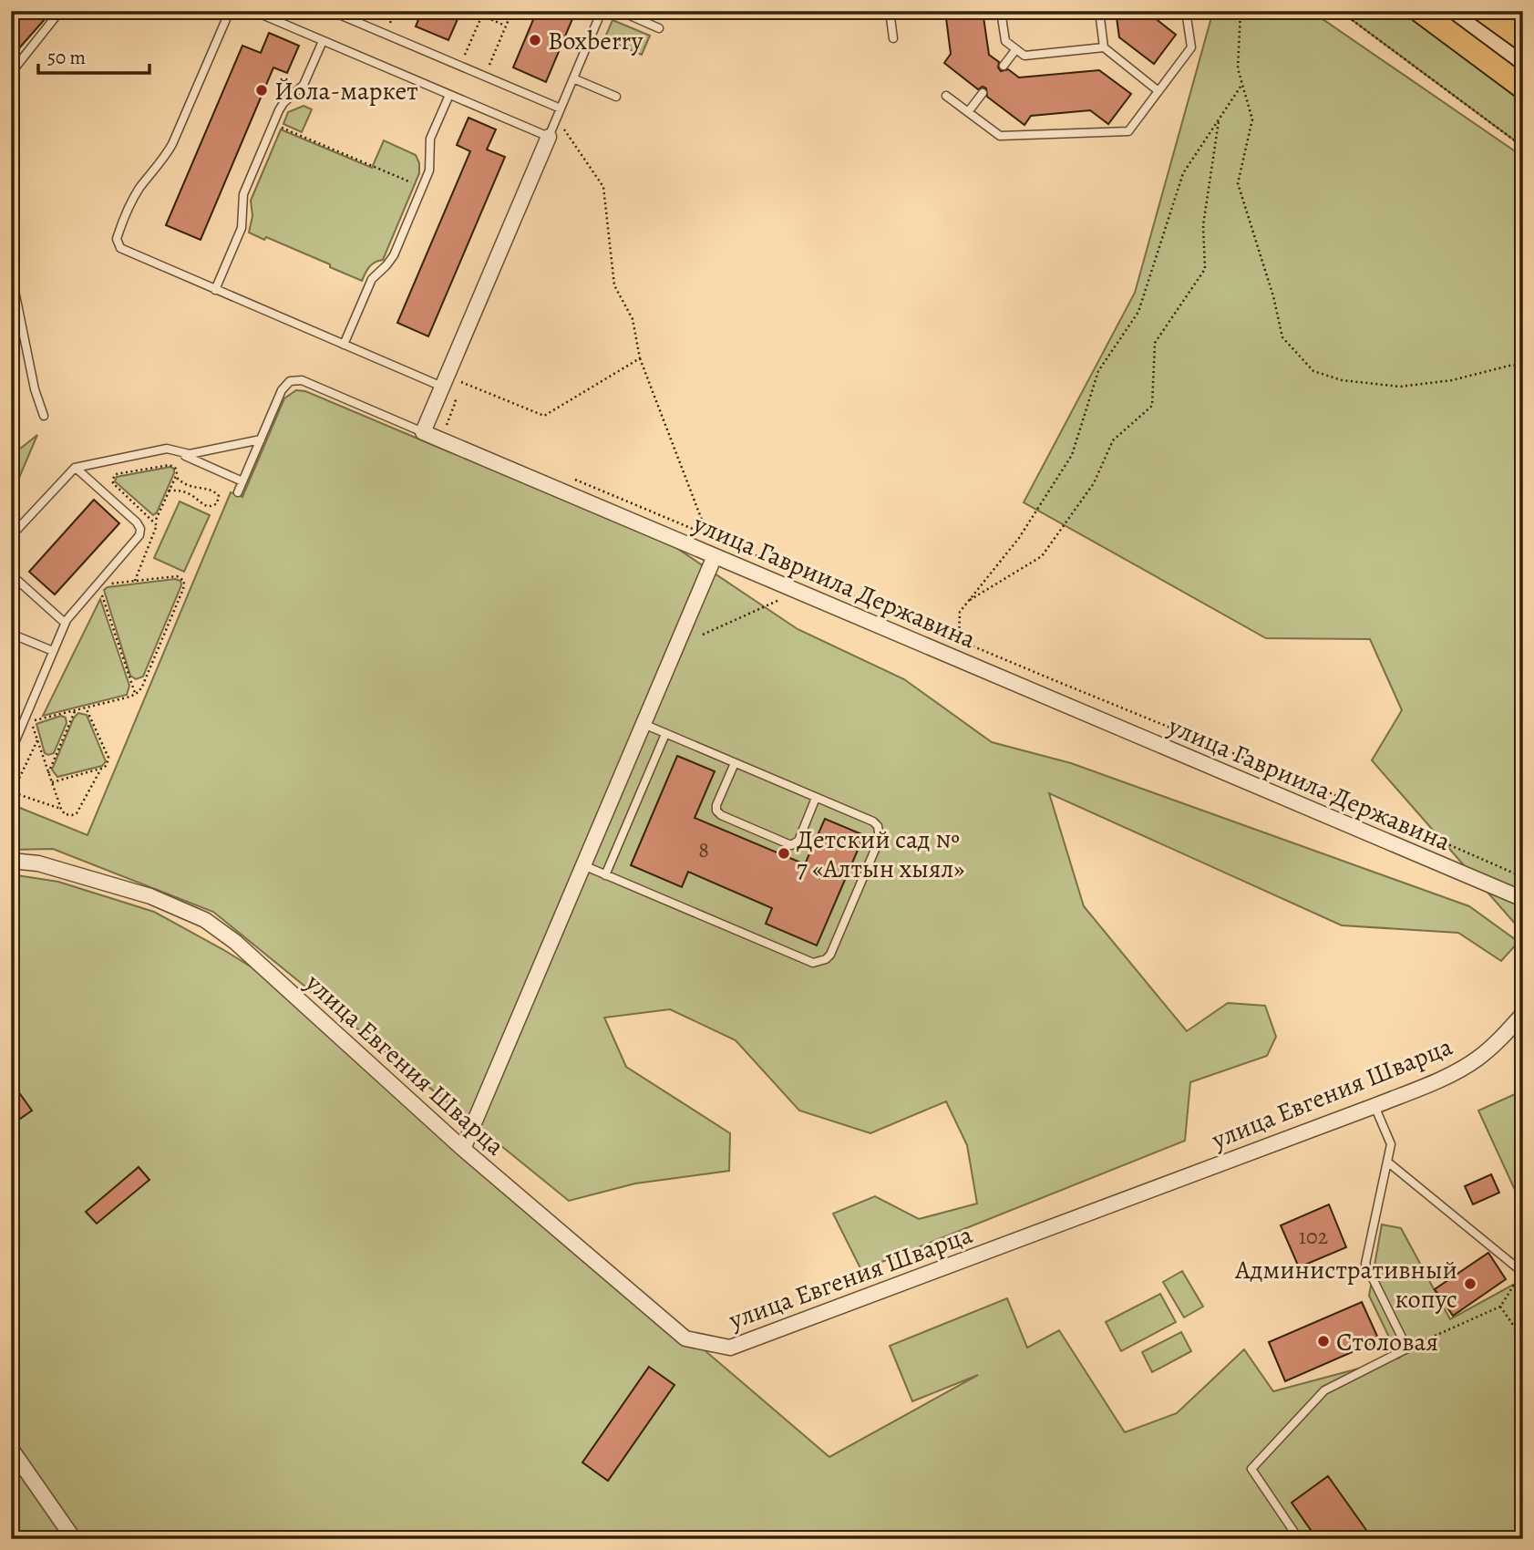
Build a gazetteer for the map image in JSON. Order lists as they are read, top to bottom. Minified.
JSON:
{"streets":{"street":["улица Гавриила Державина","улица Евгения Шварца"]},"places":["Boxberry","Йола-маркет","Детский сад № 7 «Алтын хыял»","Административный копус","Столовая"],"house_numbers":["8","102"],"scale_bar":"50 m"}
